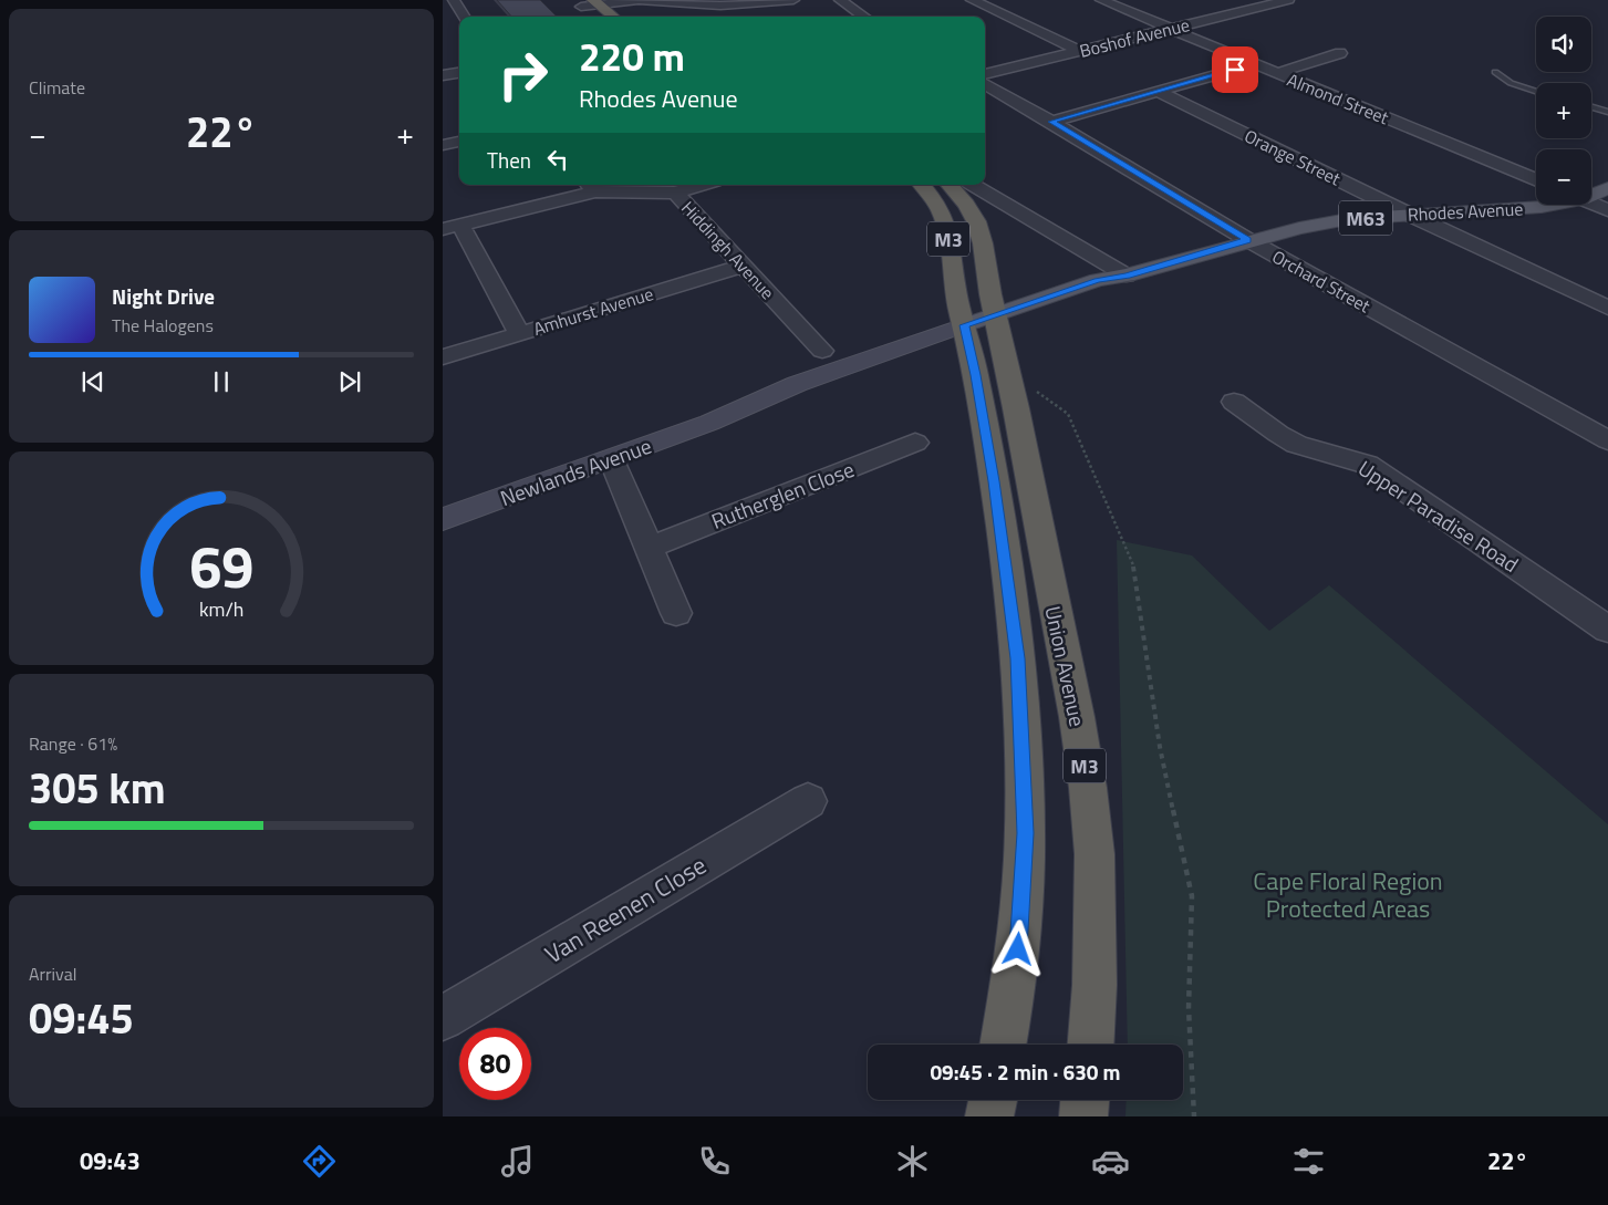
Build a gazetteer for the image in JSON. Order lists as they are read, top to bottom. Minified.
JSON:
{"streets":{"highway":["M3","Union Avenue"],"main road":["Rhodes Avenue","M63","Newlands Avenue"],"street":["Boshof Avenue","Almond Street","Orange Street","Hiddingh Avenue","Orchard Street","Amhurst Avenue","Rutherglen Close","Upper Paradise Road","Van Reenen Close"]},"crossings":[["Boshof Avenue","Almond Street"],["Orange Street","Rhodes Avenue"],["Rhodes Avenue","M3"],["Rhodes Avenue","Orchard Street"],["Rhodes Avenue","Newlands Avenue"],["Rhodes Avenue","Union Avenue"],["M3","Newlands Avenue"],["M3","Union Avenue"],["Hiddingh Avenue","Amhurst Avenue"],["Newlands Avenue","Union Avenue"]],"parks":["Cape Floral Region Protected Areas"],"page":{"tile":["Climate",["Range · 61%","305 km"],["Arrival","09:45"]],"map_buttons":["+","−"],"turn":["220 m","Rhodes Avenue"],"heat":["−","22°","+"],"then":"Then","song":["Night Drive","The Halogens"],"limit":"80","trip":"09:45 · 2 min · 630 m","tabs":["09:43","22°"],"gauge":["69","km/h"]}}
